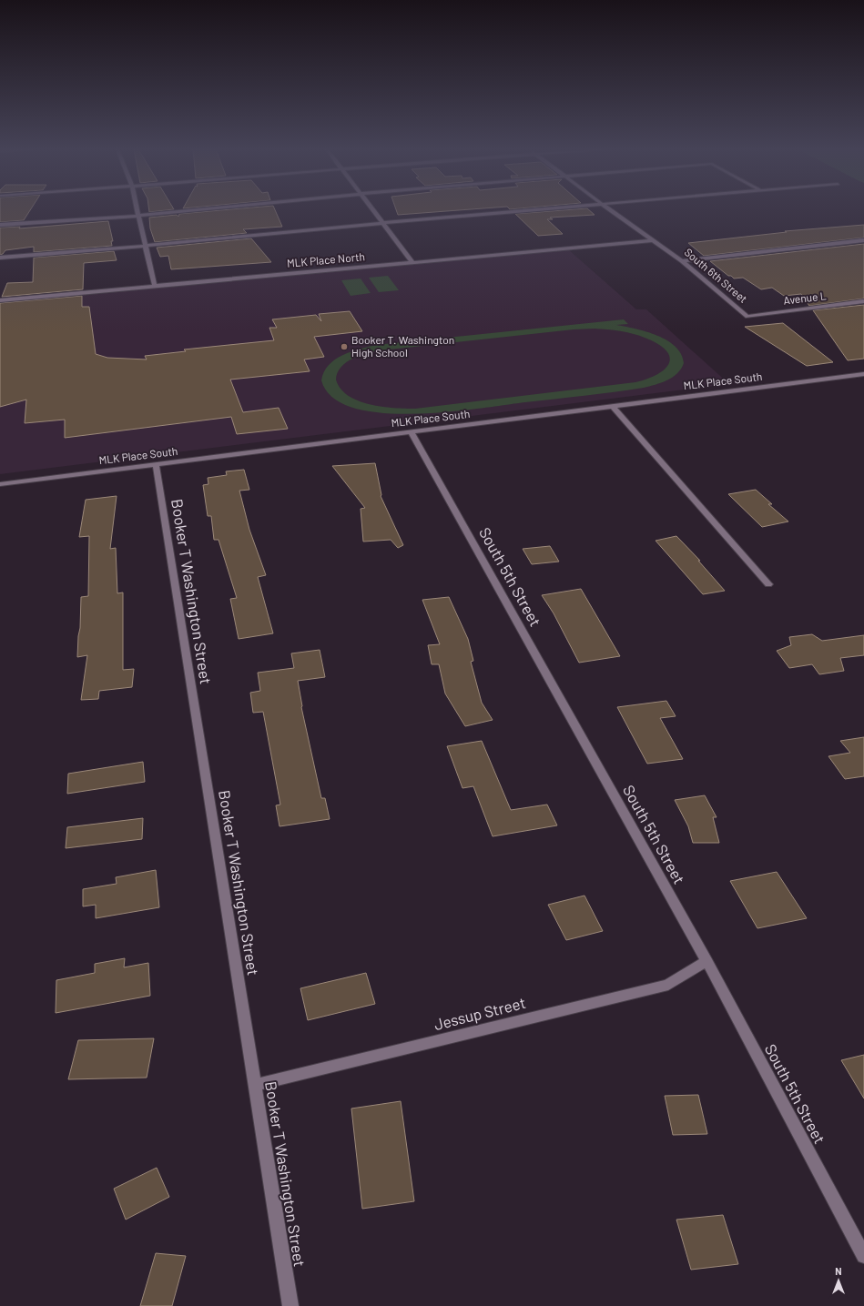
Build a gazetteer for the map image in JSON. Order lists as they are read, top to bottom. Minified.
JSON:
{"streets":{"street":["MLK Place North","South 6th Street","Avenue L","MLK Place South","South 5th Street","Booker T Washington Street","Jessup Street"]},"crossings":[["MLK Place North","South 6th Street"],["South 6th Street","Avenue L"],["MLK Place South","South 5th Street"],["MLK Place South","Booker T Washington Street"],["South 5th Street","Jessup Street"],["Booker T Washington Street","Jessup Street"]],"places":["Booker T. Washington High School"],"north":"top"}
